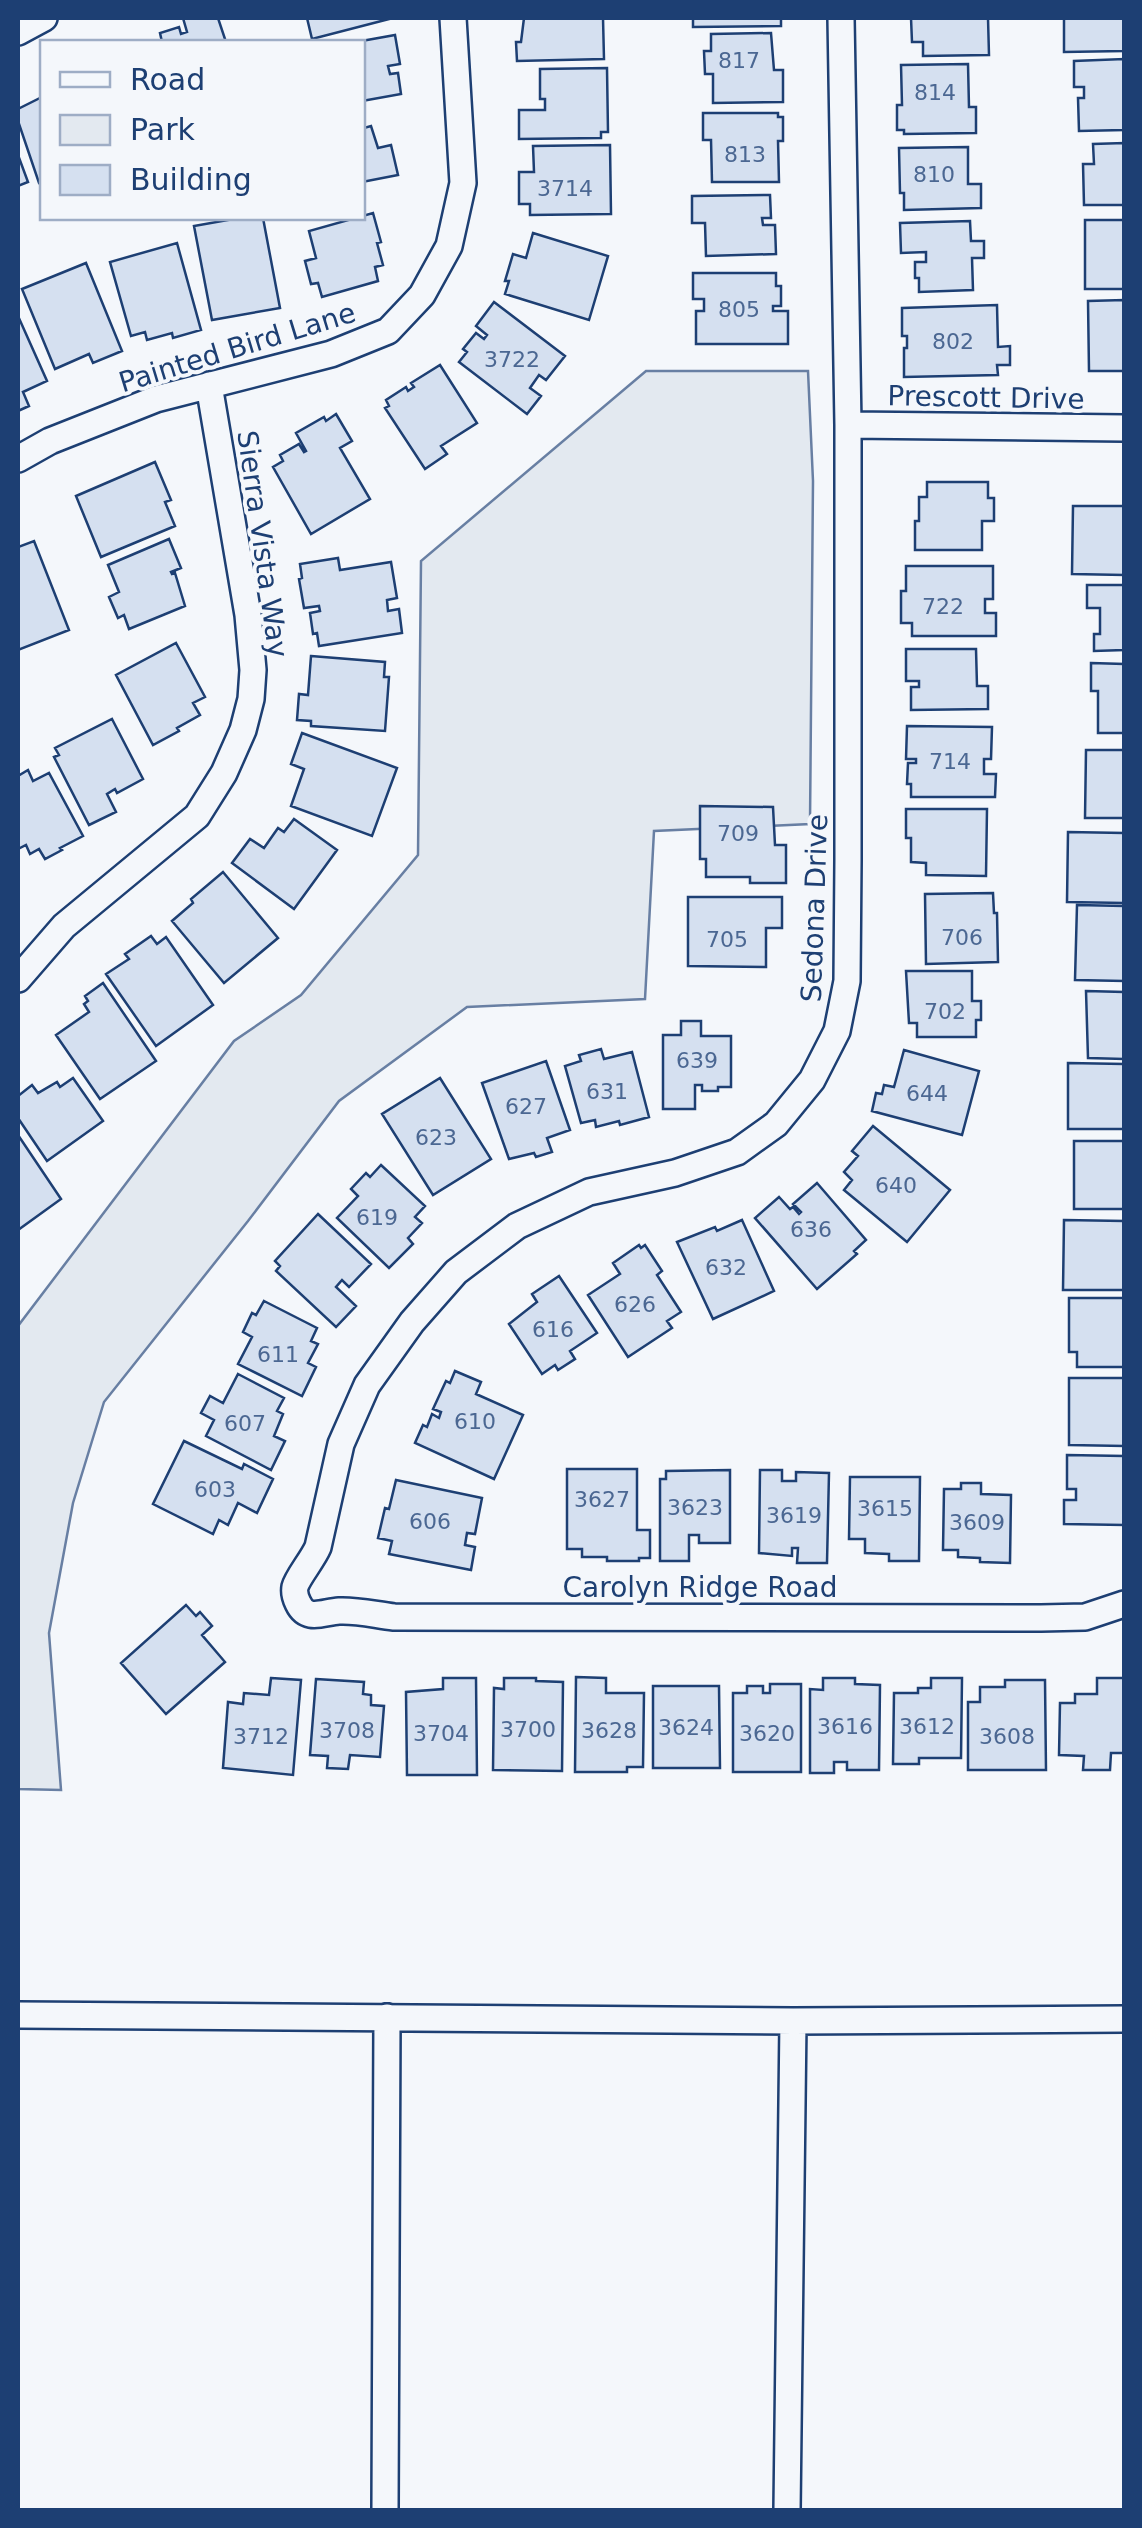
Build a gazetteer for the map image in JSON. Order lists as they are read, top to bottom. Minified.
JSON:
{"streets":{"street":["Painted Bird Lane","Prescott Drive","Sierra Vista Way","Sedona Drive","Carolyn Ridge Road"]},"crossings":[["Painted Bird Lane","Sierra Vista Way"],["Prescott Drive","Sedona Drive"],["Sedona Drive","Carolyn Ridge Road"]],"house_numbers":["817","814","813","810","3714","805","802","3722","722","714","709","706","705","702","639","631","644","627","623","640","619","636","632","626","616","611","610","607","603","3627","3623","3615","3619","606","3609","3616","3612","3624","3700","3708","3628","3704","3620","3712","3608"],"legend":["Road","Park","Building"]}
